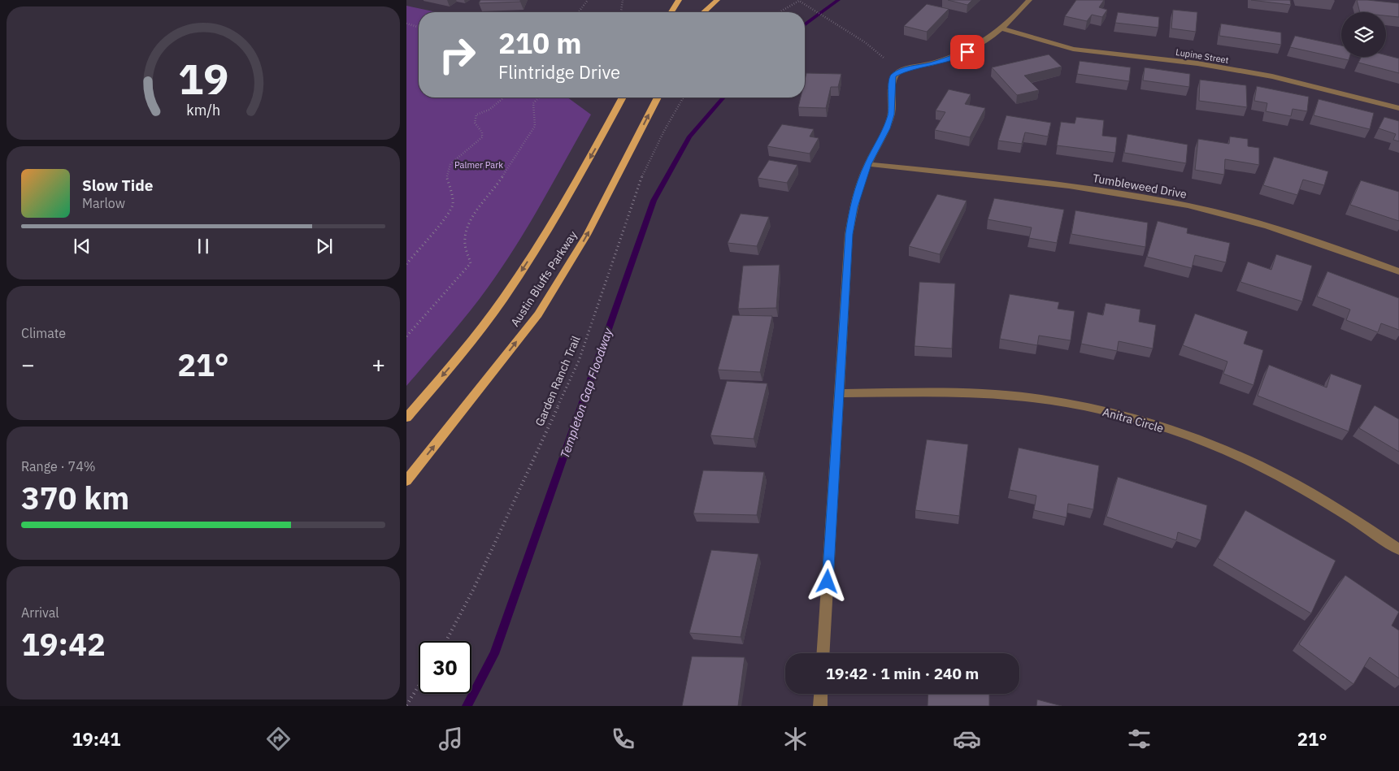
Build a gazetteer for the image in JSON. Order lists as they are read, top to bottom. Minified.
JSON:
{"streets":{"main road":["Austin Bluffs Parkway"],"street":["Lupine Street","Tumbleweed Drive","Anitra Circle"],"path":["Garden Ranch Trail"]},"water":["Templeton Gap Floodway"],"parks":["Palmer Park"],"page":{"turn":["210 m","Flintridge Drive"],"song":["Slow Tide","Marlow"],"tile":["Climate",["Range · 74%","370 km"],["Arrival","19:42"]],"heat":["−","21°","+"],"limit":"30","trip":"19:42 · 1 min · 240 m","tabs":["19:41","21°"],"gauge":["19","km/h"]}}
